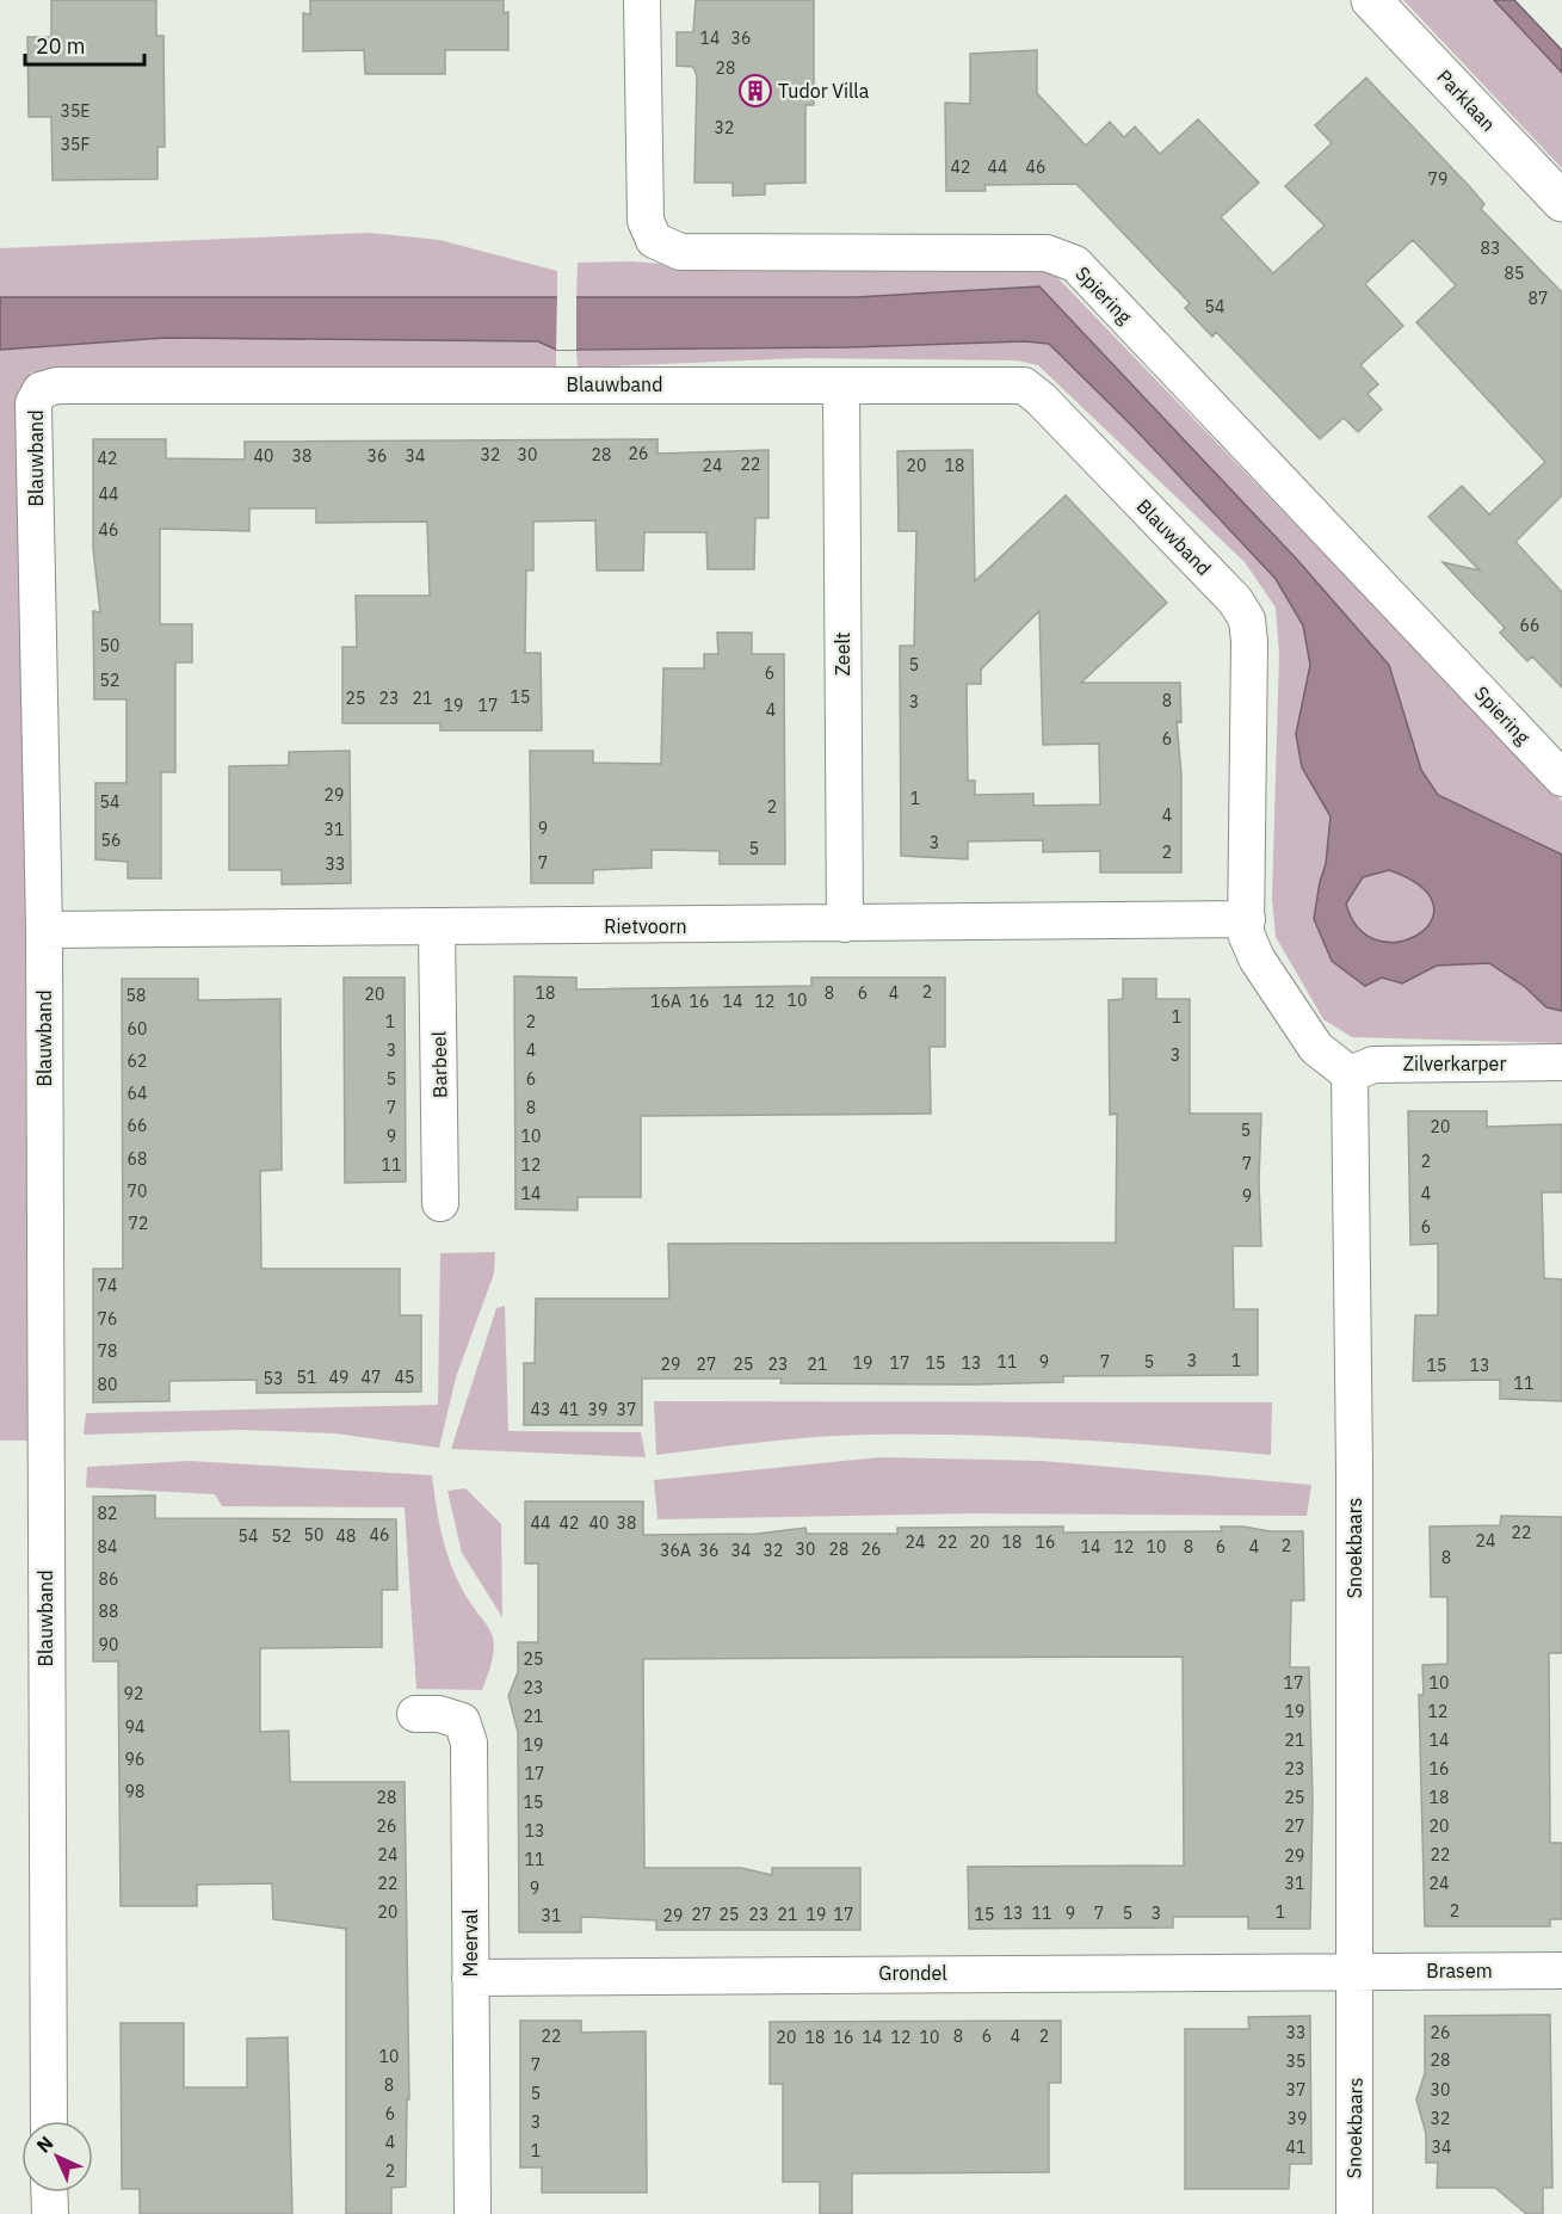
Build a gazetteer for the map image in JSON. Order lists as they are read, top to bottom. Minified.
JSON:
{"streets":{"street":["Parklaan","Spiering","Blauwband","Zeelt","Rietvoorn","Zilverkarper","Barbeel","Snoekbaars","Meerval","Brasem","Grondel"]},"crossings":[["Blauwband","Zeelt"],["Blauwband","Rietvoorn"],["Zeelt","Rietvoorn"],["Rietvoorn","Barbeel"],["Zilverkarper","Snoekbaars"],["Snoekbaars","Brasem"],["Snoekbaars","Grondel"],["Meerval","Grondel"],["Brasem","Grondel"]],"places":{"building":["Tudor Villa"]},"house_numbers":["14","36","28","35E","32","35F","42","44","46","79","83","85","87","54","26","32","30","28","40","38","36","34","42","22","24","20","18","44","46","66","50","5","6","52","15","25","23","21","8","3","19","17","4","6","29","1","54","2","4","9","31","56","3","5","2","7","33","2","18","8","6","4","20","58","10","16A","16","14","12","1","1","2","60","3","4","3","62","5","6","64","7","8","66","20","5","9","10","68","2","7","11","12","70","14","4","9","72","6","74","76","78","3","1","11","9","7","5","19","17","15","13","29","27","25","23","21","15","13","51","49","47","45","53","11","80","43","41","39","37","82","44","42","40","38","22","50","46","54","52","48","24","24","22","20","18","16","2","84","14","12","10","8","6","4","30","28","26","36A","36","34","32","8","86","88","90","25","17","10","23","92","19","12","21","94","21","14","19","96","23","16","17","98","28","25","18","15","26","27","20","13","24","22","29","11","22","31","24","9","2","20","1","13","11","9","7","5","3","27","25","23","21","19","17","15","31","29","33","26","22","8","6","4","2","20","18","16","14","12","10","10","28","35","7","8","37","30","5","6","39","32","3","4","41","34","1","2"],"scale_bar":"20 m","north":"top left"}
